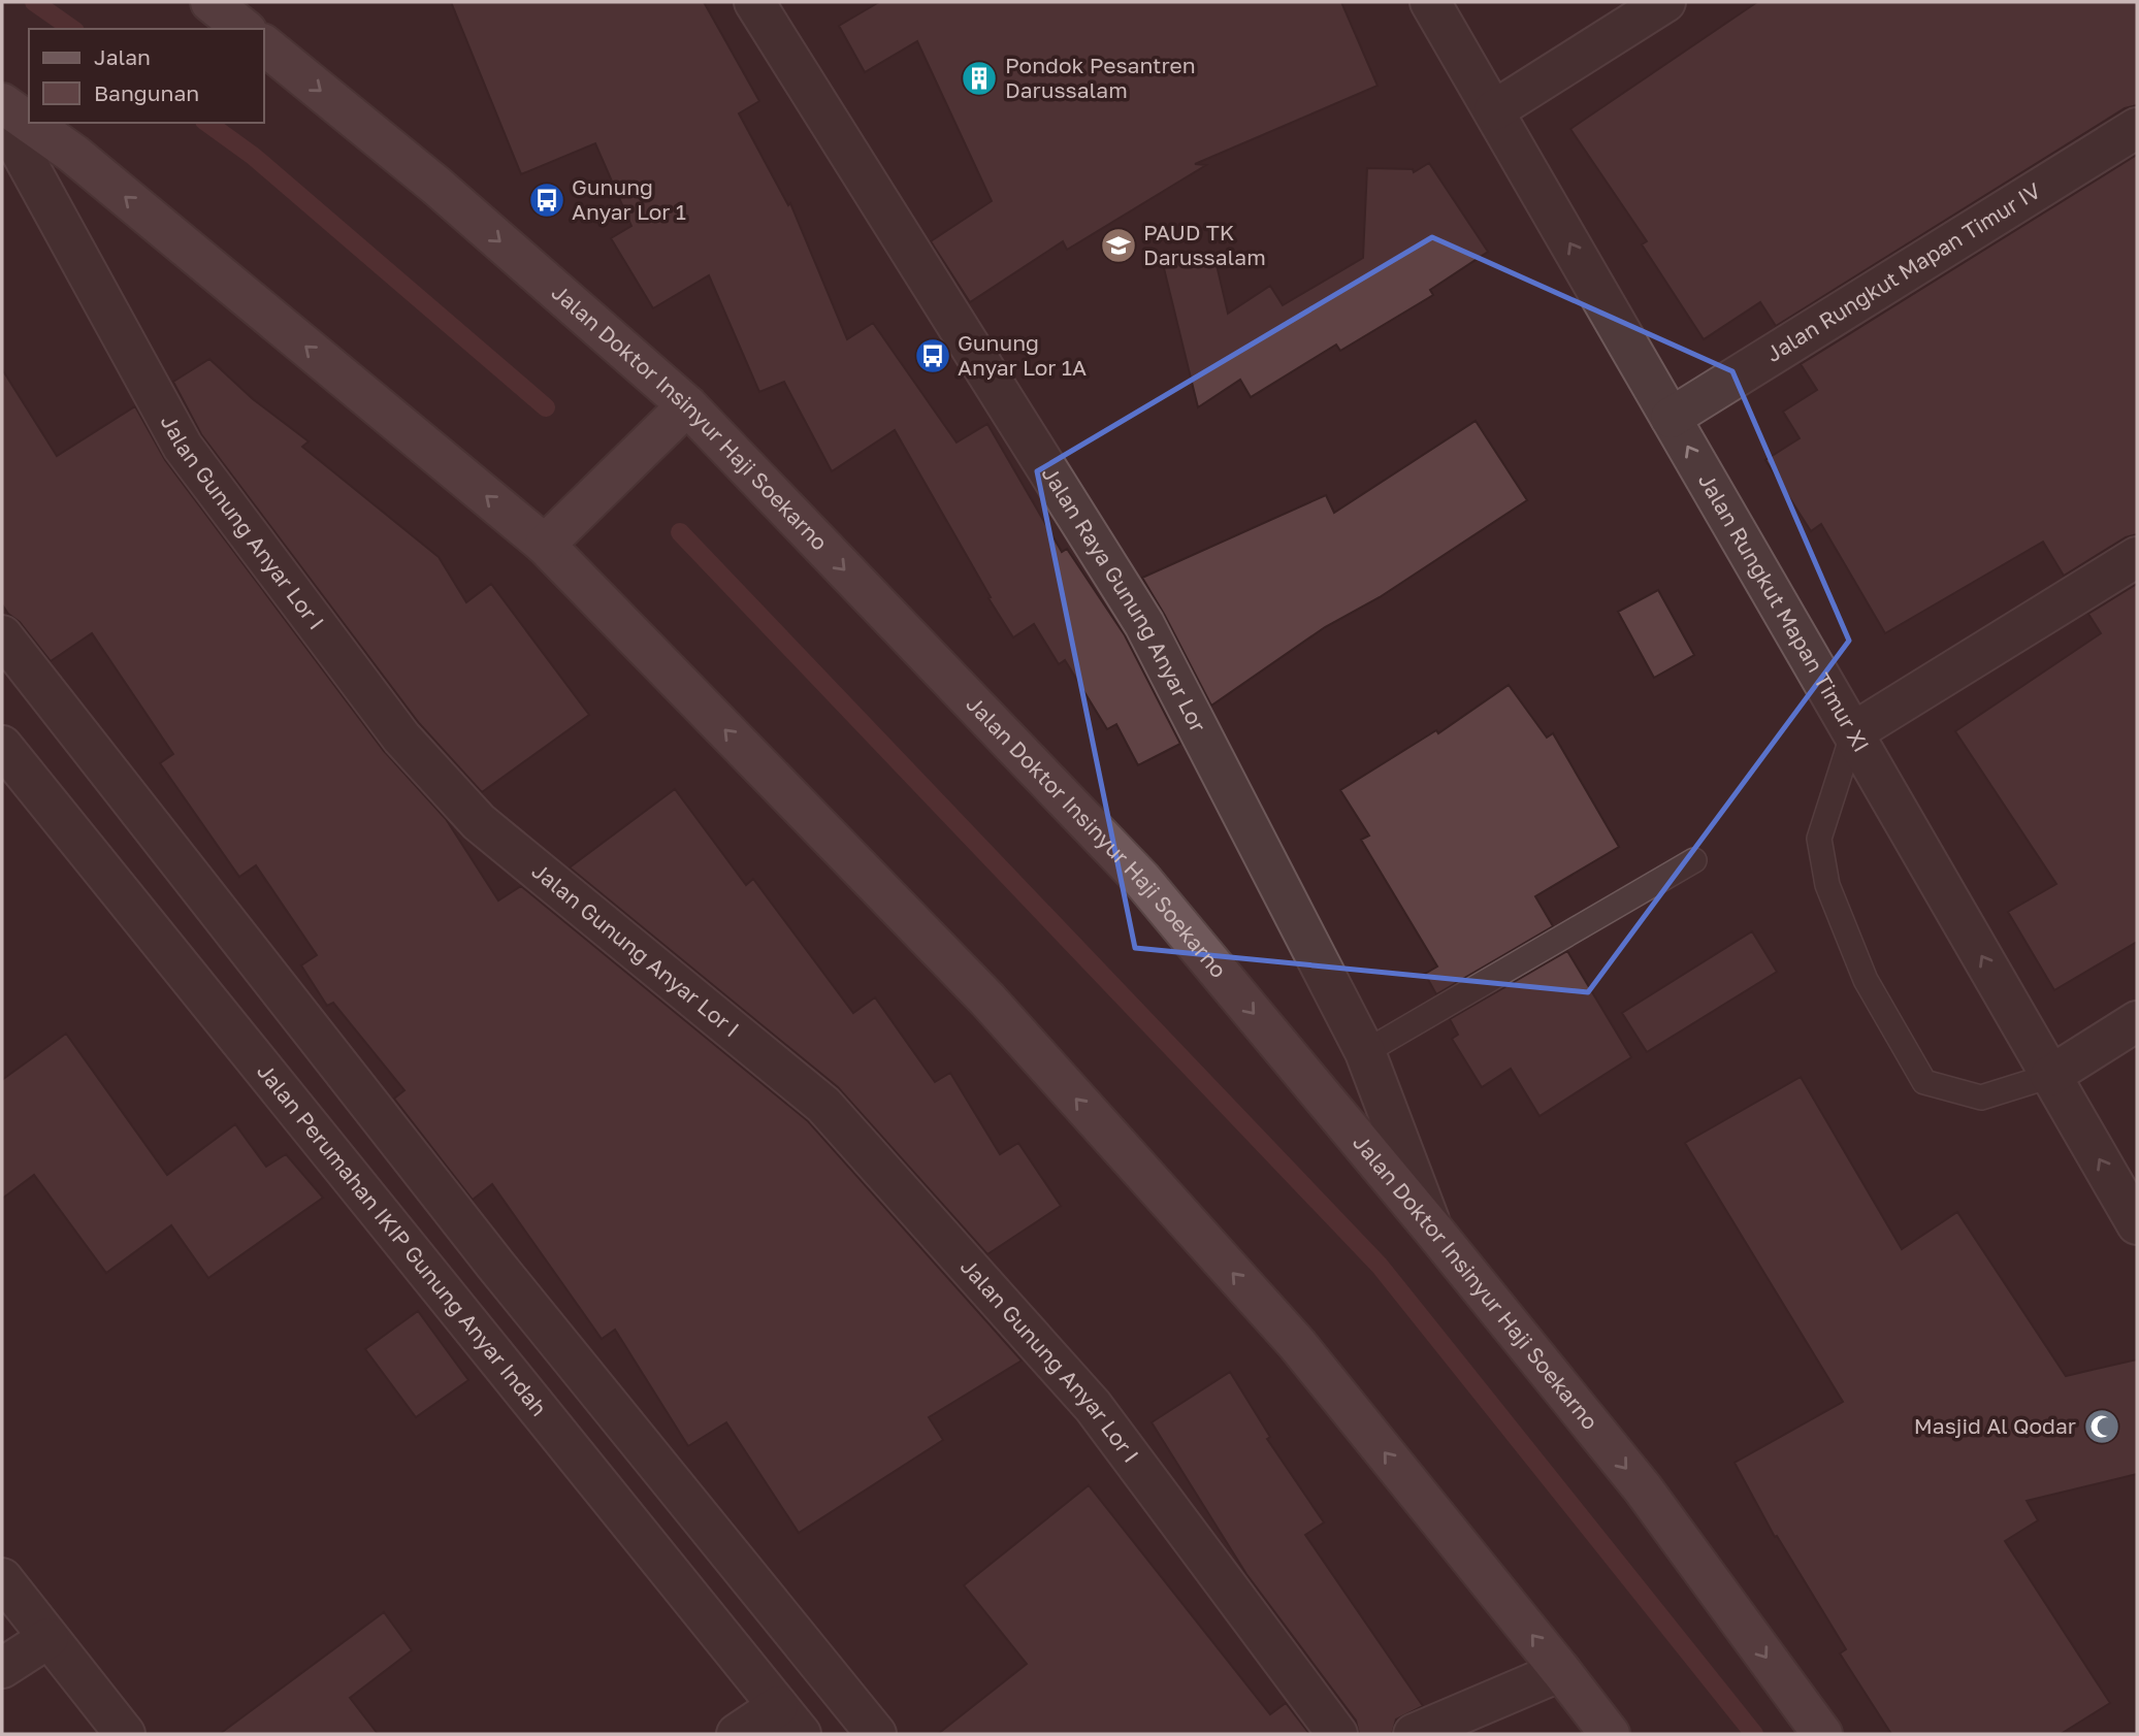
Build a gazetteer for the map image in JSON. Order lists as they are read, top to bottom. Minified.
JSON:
{"streets":{"main road":["Jalan Doktor Insinyur Haji Soekarno"],"street":["Jalan Rungkut Mapan Timur IV","Jalan Gunung Anyar Lor I","Jalan Raya Gunung Anyar Lor","Jalan Rungkut Mapan Timur XI","Jalan Perumahan IKIP Gunung Anyar Indah"]},"crossings":[["Jalan Rungkut Mapan Timur IV","Jalan Rungkut Mapan Timur XI"],["Jalan Doktor Insinyur Haji Soekarno","Jalan Raya Gunung Anyar Lor"]],"one_way":["Jalan Rungkut Mapan Timur XI"],"places":{"building":["Pondok Pesantren Darussalam"],"bus stop":["Gunung Anyar Lor 1","Gunung Anyar Lor 1A"],"school or university":["PAUD TK Darussalam"],"mosque":["Masjid Al Qodar"]},"legend":["Jalan","Bangunan"]}
